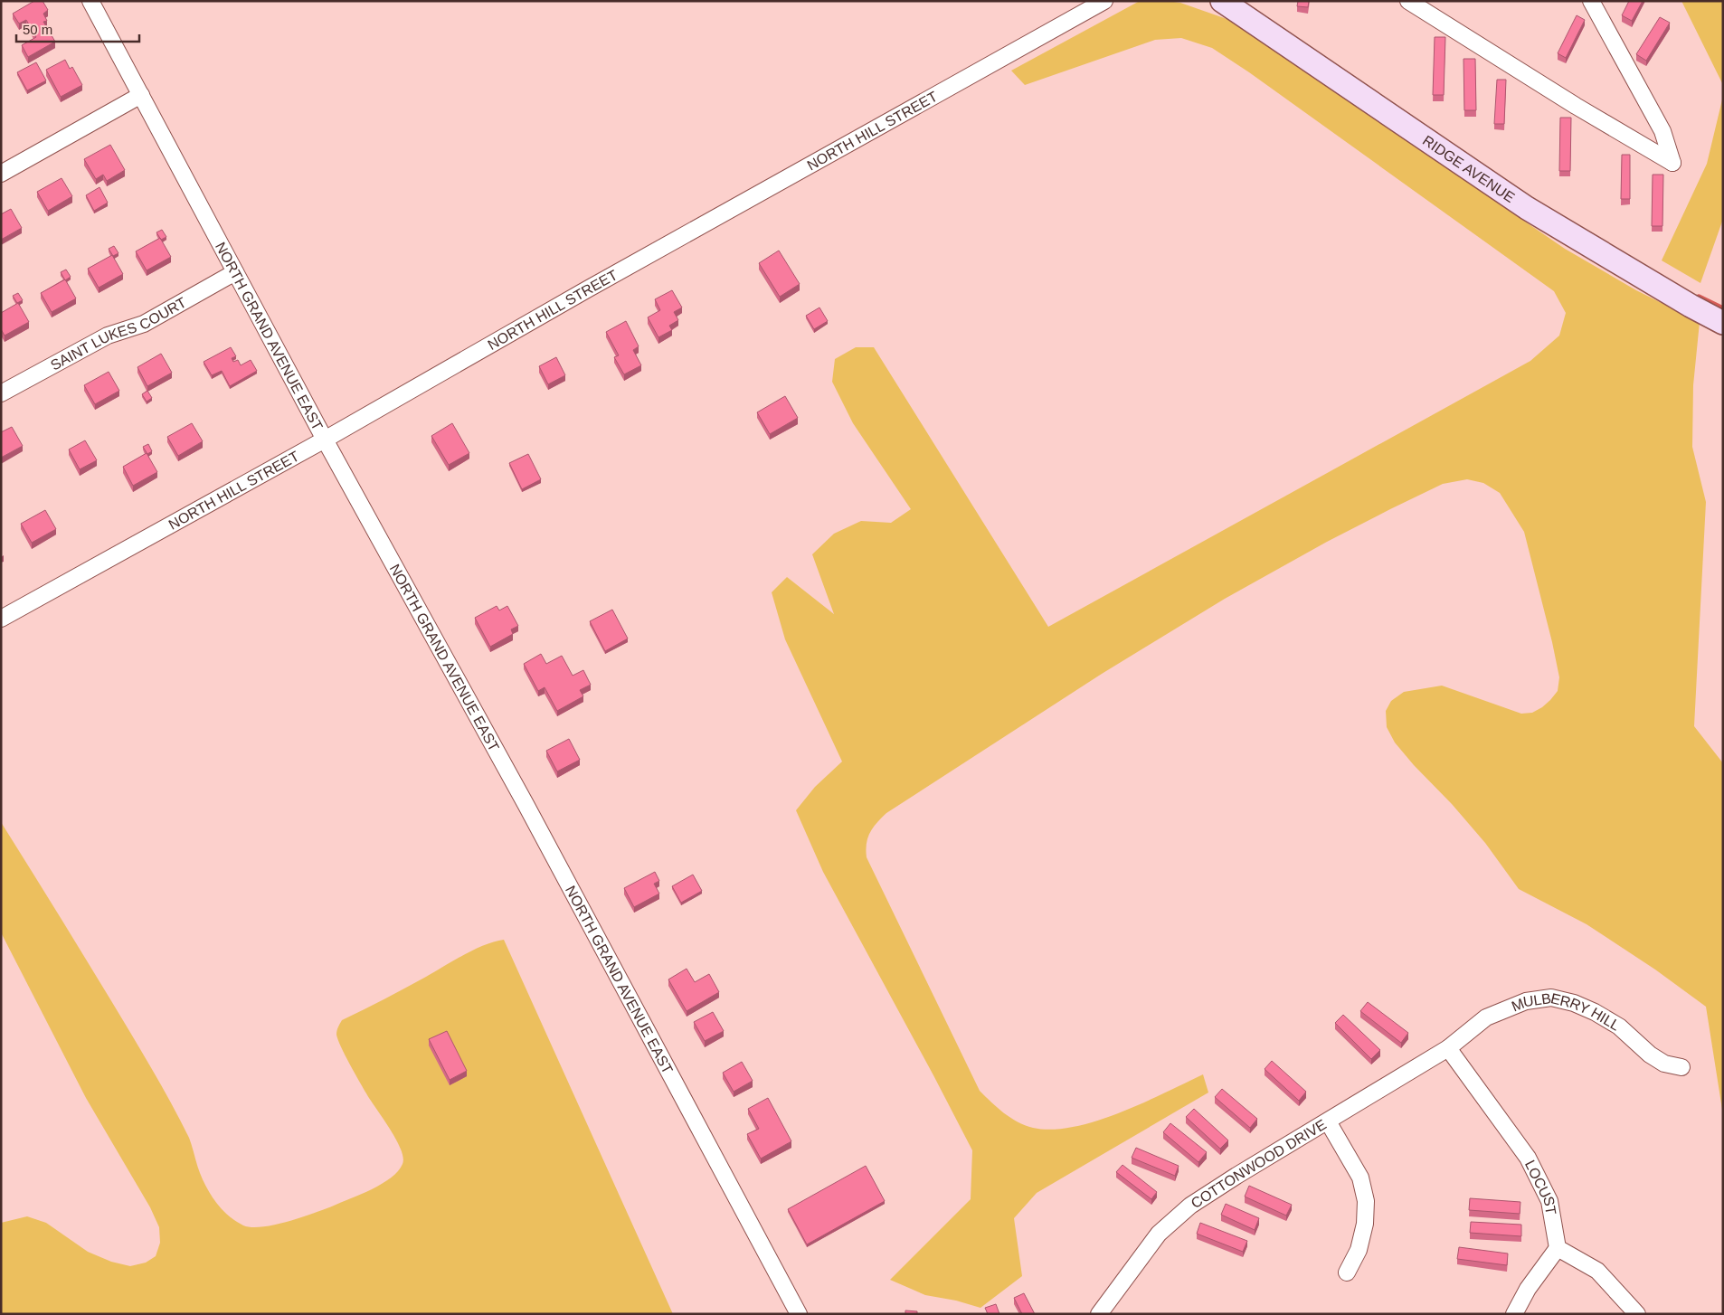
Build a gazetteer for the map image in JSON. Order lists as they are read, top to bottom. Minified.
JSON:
{"streets":{"street":["NORTH HILL STREET","RIDGE AVENUE","SAINT LUKES COURT","NORTH GRAND AVENUE EAST","MULBERRY HILL","COTTONWOOD DRIVE","LOCUST"]},"crossings":[["NORTH HILL STREET","NORTH GRAND AVENUE EAST"],["SAINT LUKES COURT","NORTH GRAND AVENUE EAST"],["MULBERRY HILL","COTTONWOOD DRIVE"],["MULBERRY HILL","LOCUST"],["COTTONWOOD DRIVE","LOCUST"]],"scale_bar":"50 m"}
